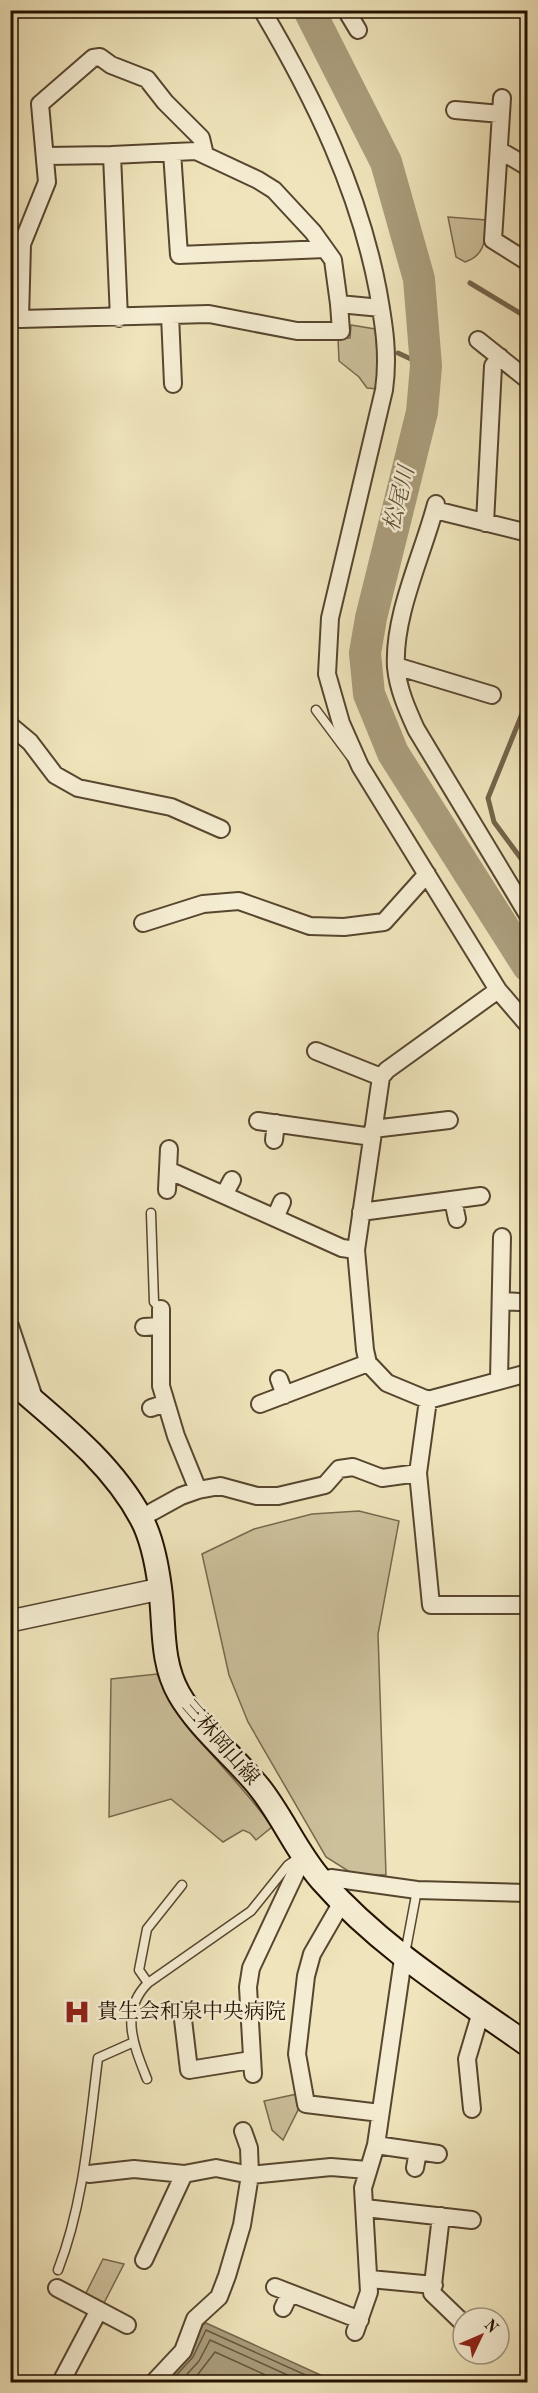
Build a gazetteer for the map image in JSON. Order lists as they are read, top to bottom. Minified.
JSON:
{"streets":{"main road":["三林岡山線"]},"water":["松尾川"],"places":{"hospital":["貴生会和泉中央病院"]},"north":"top right"}
